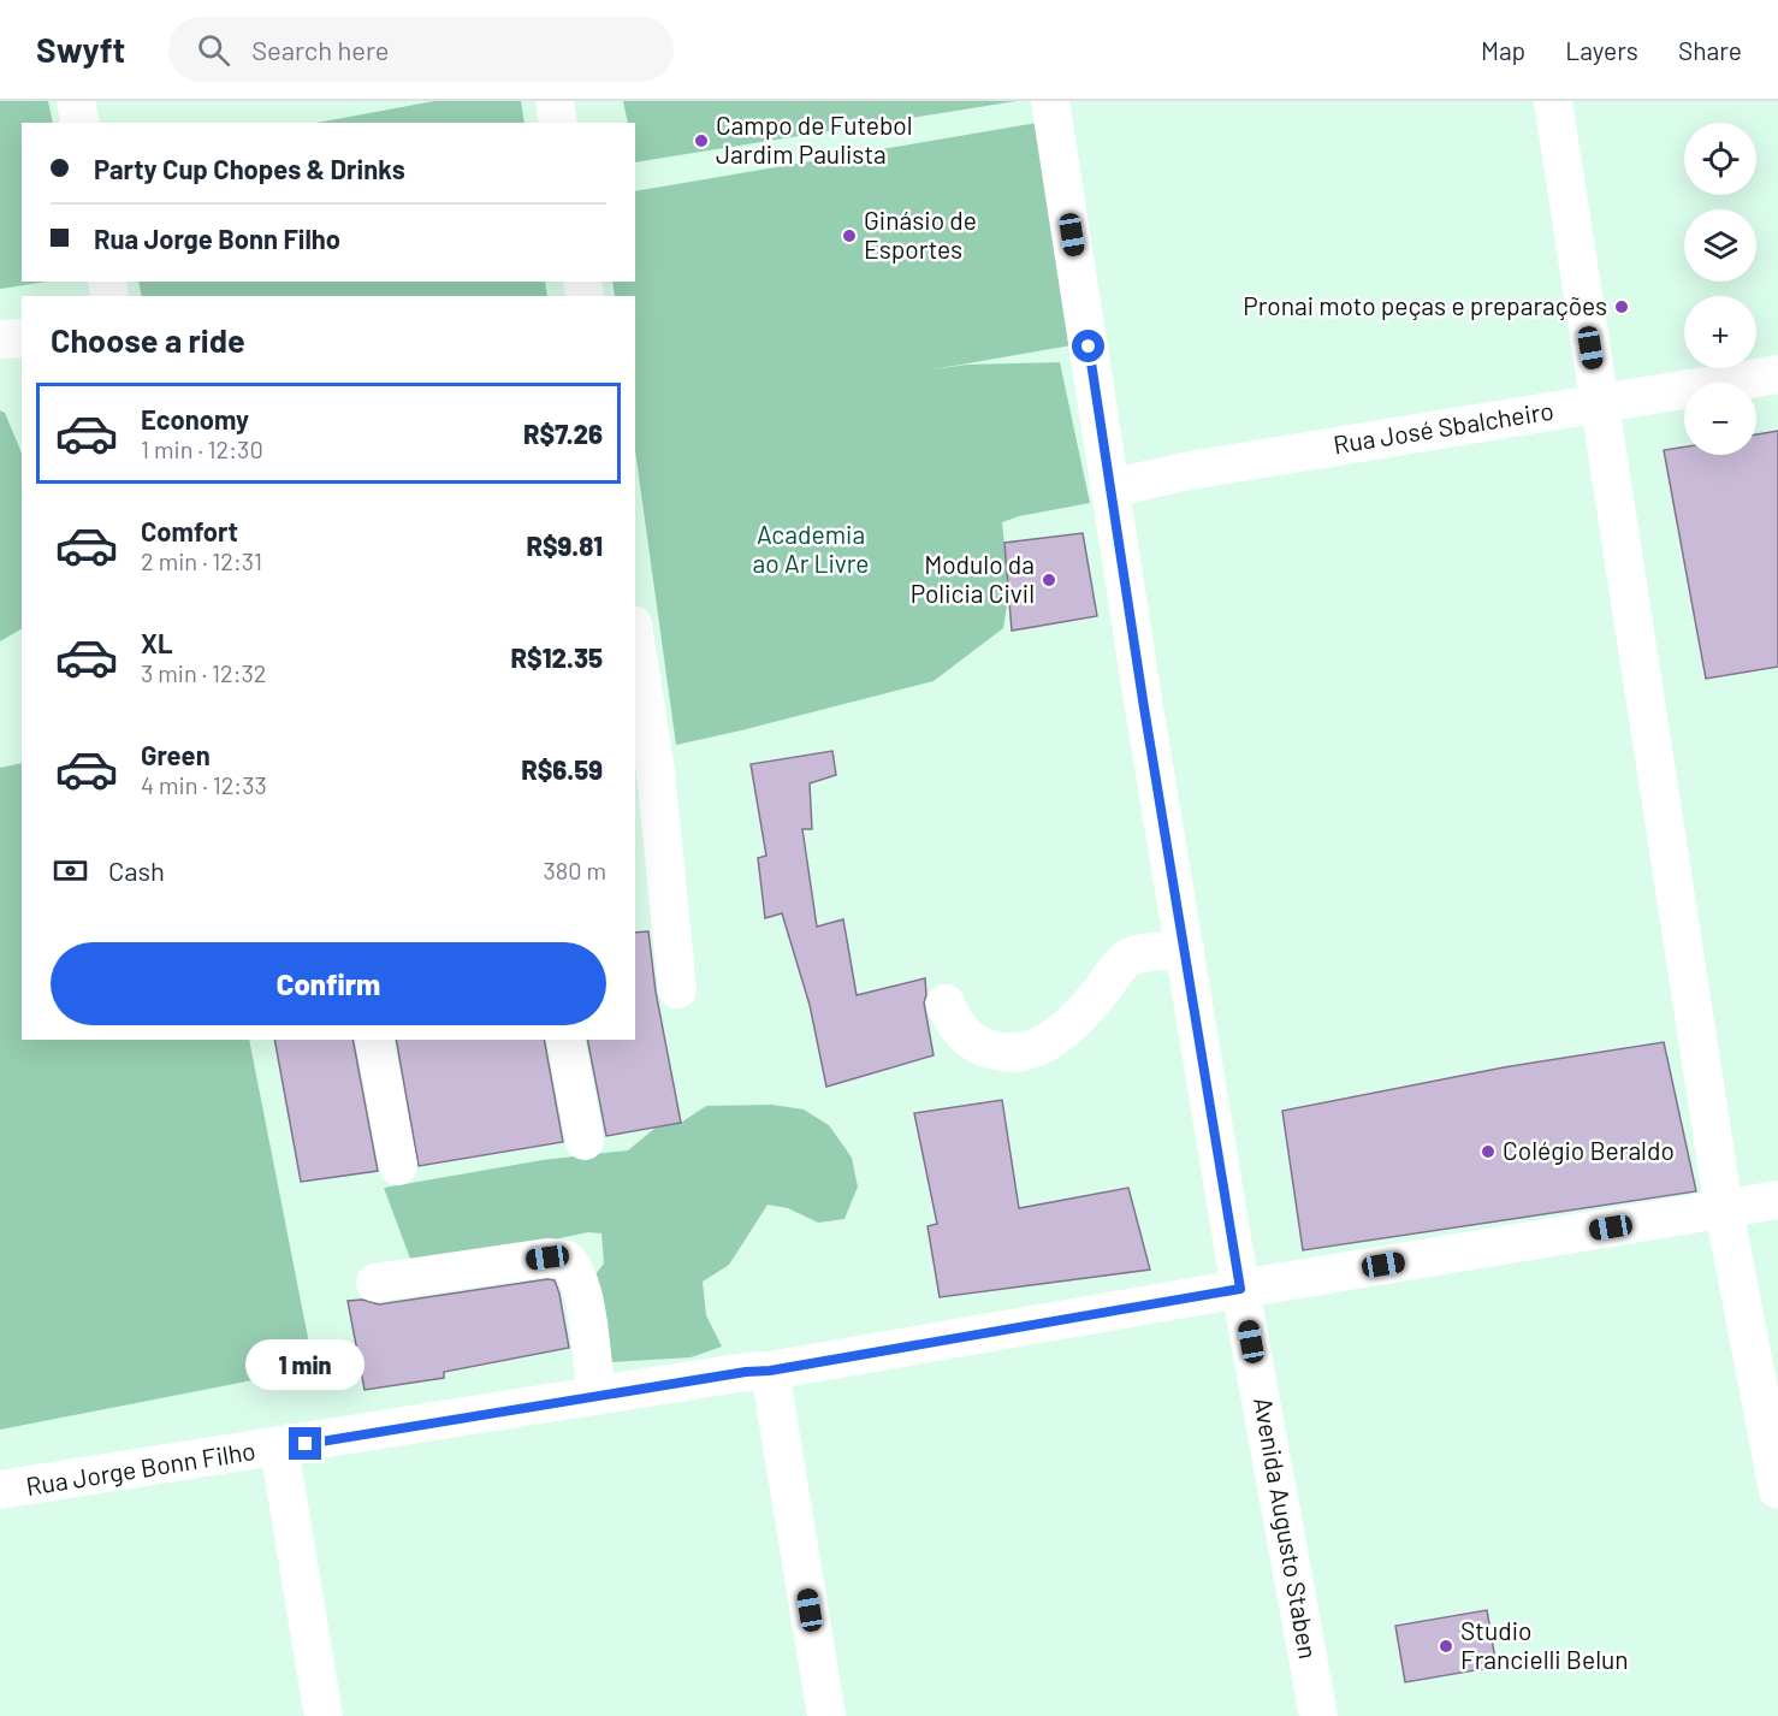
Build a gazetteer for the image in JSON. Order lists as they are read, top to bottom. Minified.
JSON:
{"streets":{"street":["Rua José Sbalcheiro","Rua Jorge Bonn Filho","Avenida Augusto Staben"]},"crossings":[["Rua José Sbalcheiro","Avenida Augusto Staben"],["Rua Jorge Bonn Filho","Avenida Augusto Staben"]],"parks":["Academia ao Ar Livre"],"places":["Campo de Futebol Jardim Paulista","Ginásio de Esportes","Pronai moto peças e preparações","Modulo da Policia Civil","Colégio Beraldo","Studio Francielli Belun"],"page":{"header":"Swyft","search":"Search here","nav":["Map","Layers","Share"],"map_buttons":["+","−"],"banner":["Party Cup Chopes & Drinks","Rua Jorge Bonn Filho"],"heading":"Choose a ride","list":[{"name":"Economy","note":"1 min · 12:30","value":"R$7.26"},{"name":"Comfort","note":"2 min · 12:31","value":"R$9.81"},{"name":"XL","note":"3 min · 12:32","value":"R$12.35"},{"name":"Green","note":"4 min · 12:33","value":"R$6.59"}],"pay":["Cash","380 m"],"buttons":"Confirm","bubble":"1 min"}}
